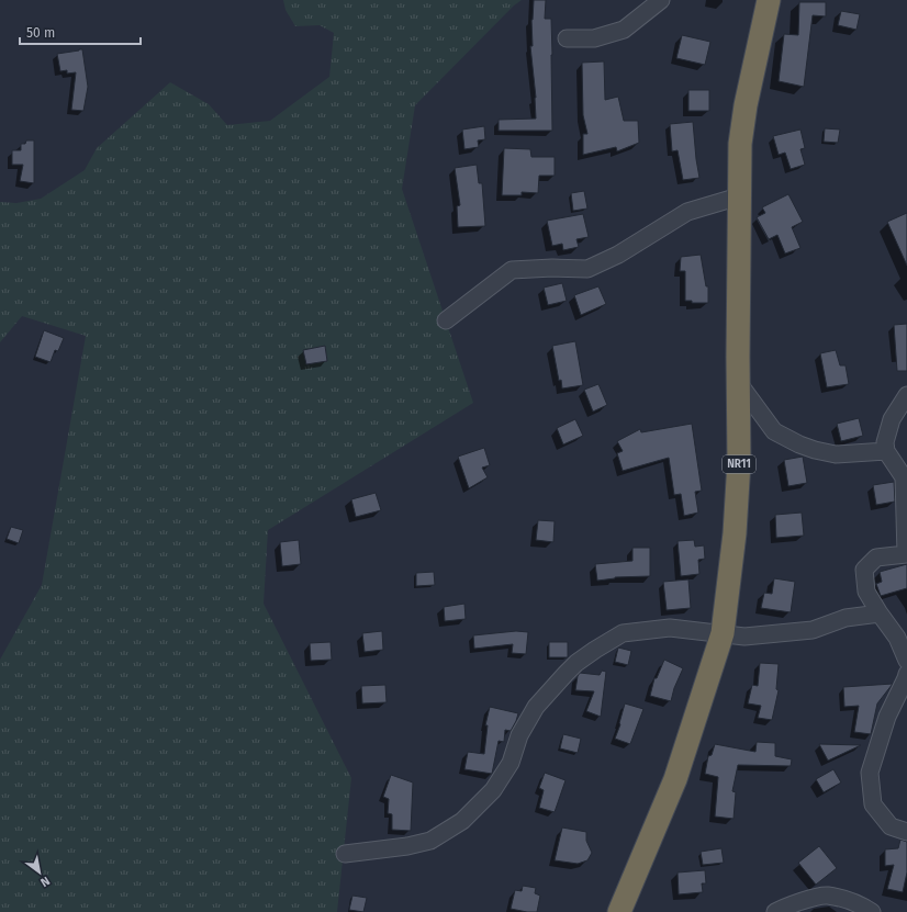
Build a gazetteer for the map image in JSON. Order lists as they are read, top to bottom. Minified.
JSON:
{"streets":{"highway":["NR11"]},"scale_bar":"50 m","north":"bottom right"}
